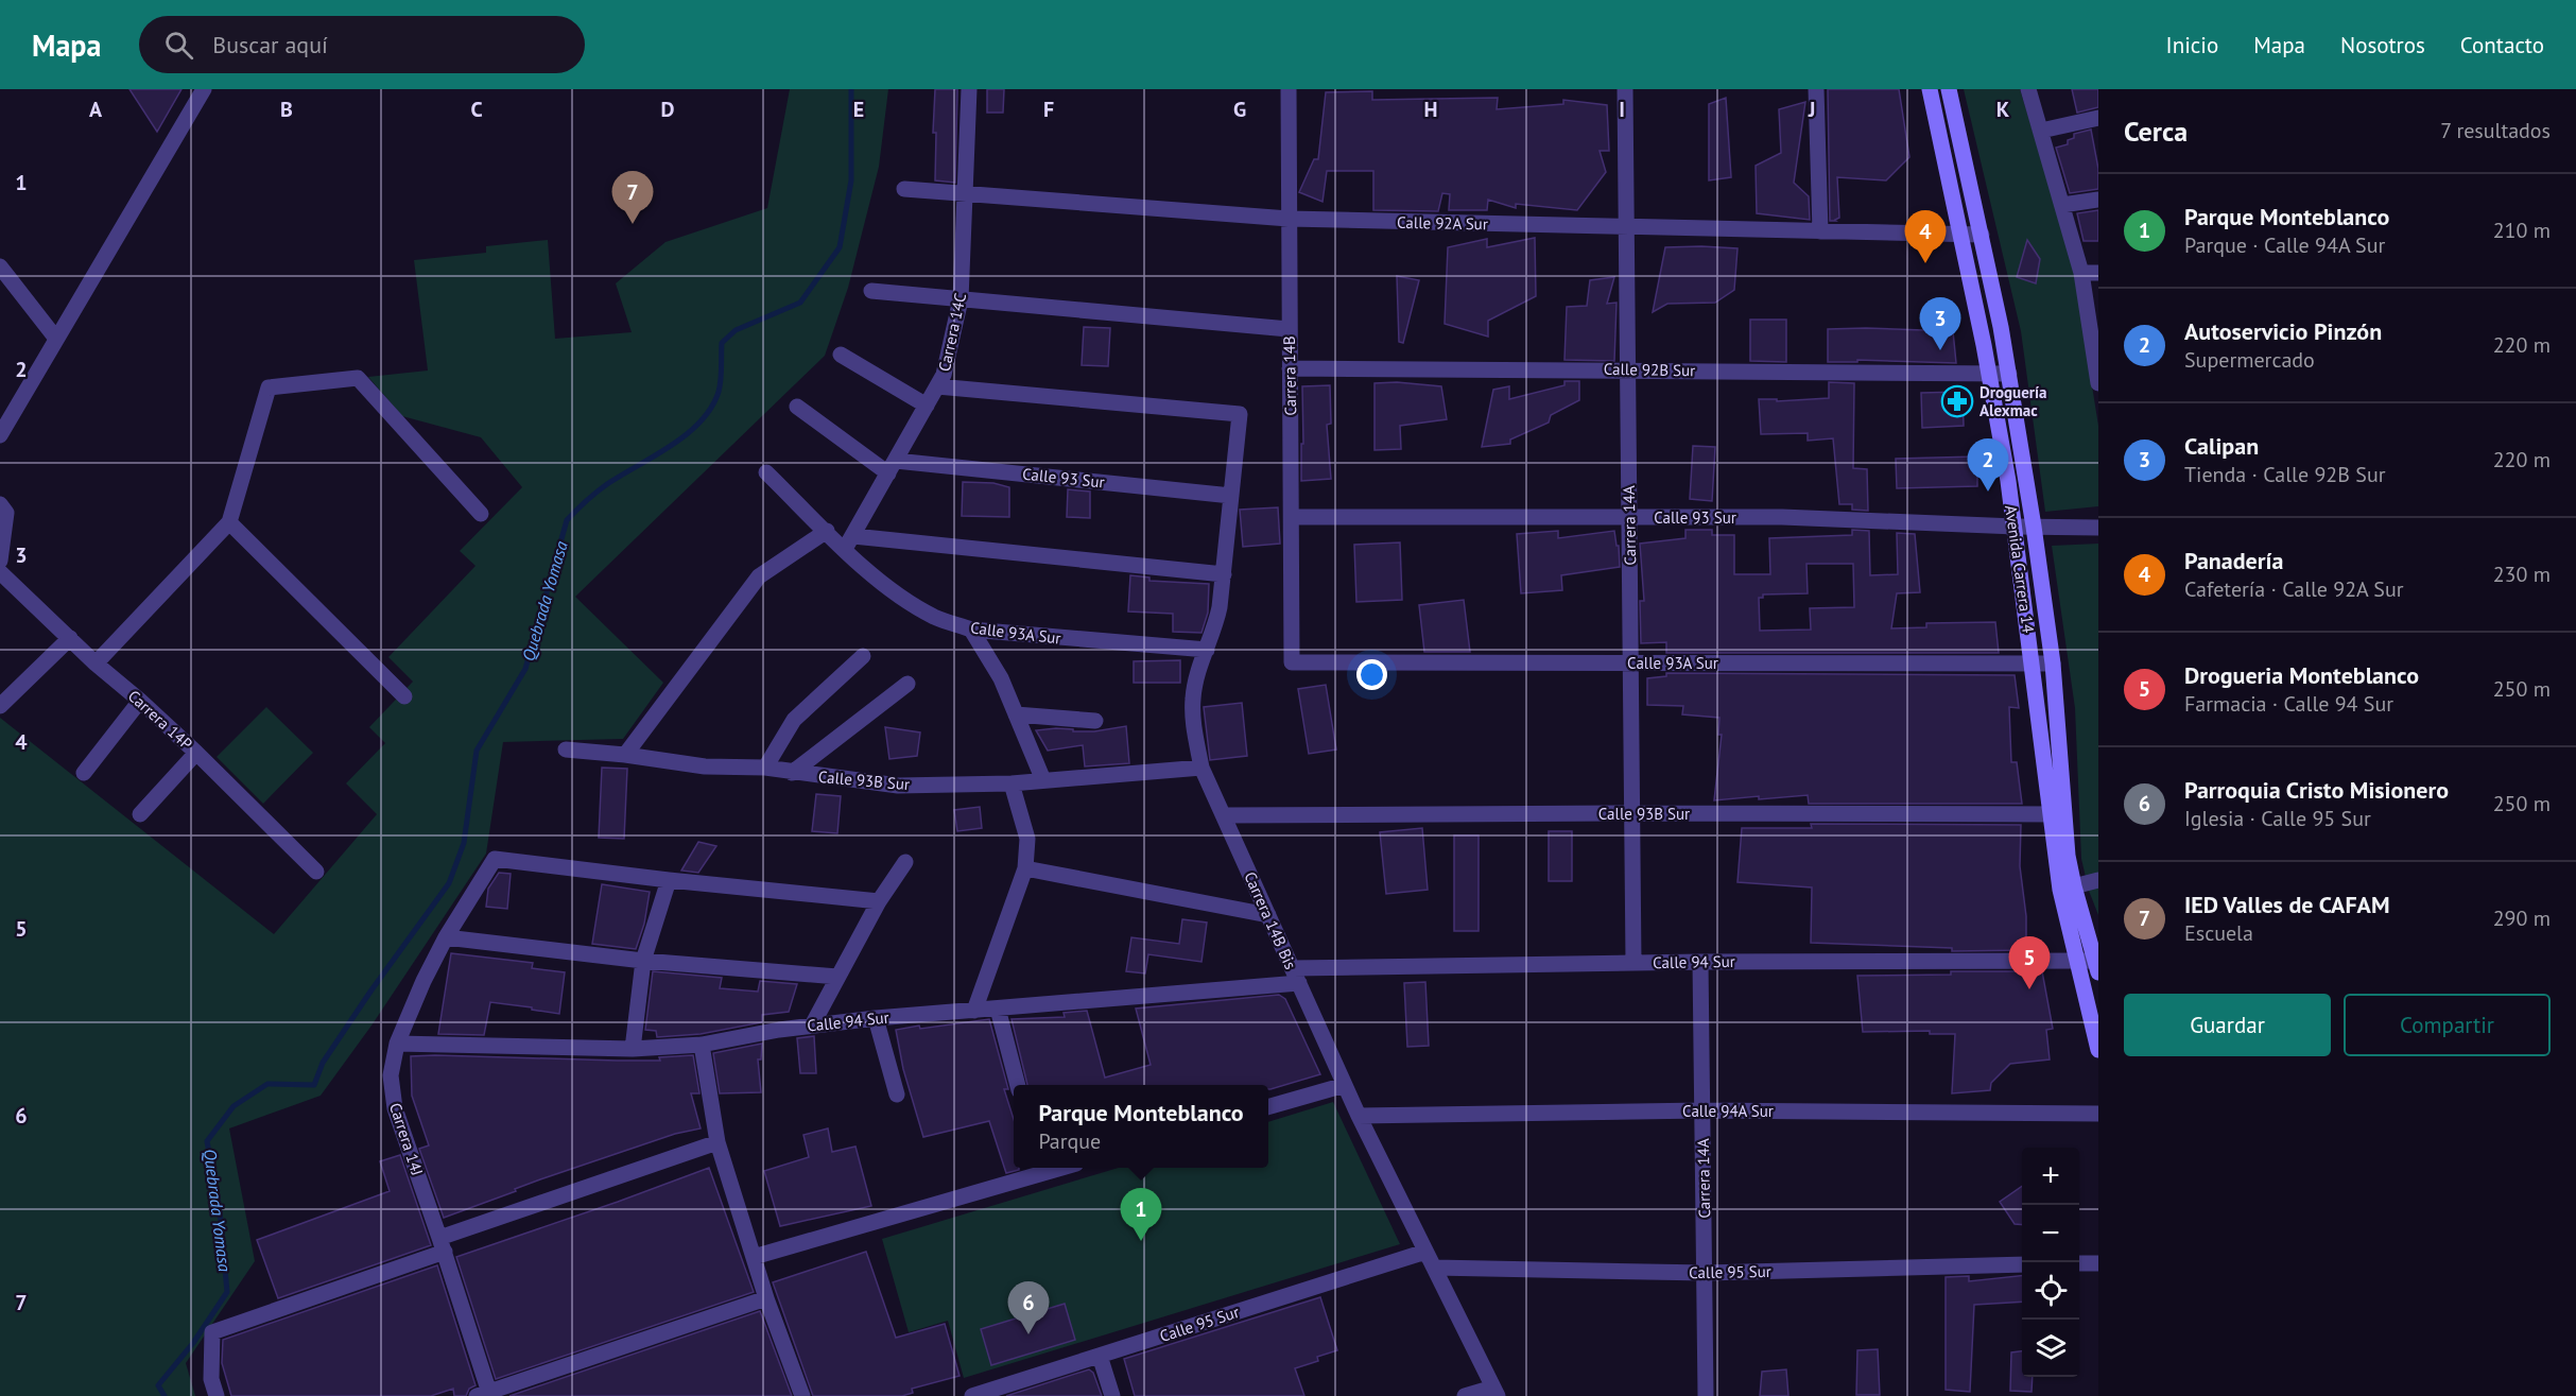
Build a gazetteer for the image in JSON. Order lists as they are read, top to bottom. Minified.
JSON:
{"streets":{"main road":["Avenida Carrera 14"],"street":["Calle 92A Sur","Carrera 14C","Calle 92B Sur","Carrera 14B","Calle 93 Sur","Carrera 14A","Calle 93A Sur","Carrera 14P","Calle 93B Sur","Carrera 14B Bis","Calle 94 Sur","Calle 94A Sur","Carrera 14J","Calle 95 Sur"]},"crossings":[["Calle 92A Sur","Carrera 14C"],["Calle 92A Sur","Carrera 14B"],["Calle 92A Sur","Carrera 14A"],["Calle 92A Sur","Avenida Carrera 14"],["Carrera 14C","Calle 93 Sur"],["Carrera 14C","Calle 93A Sur"],["Carrera 14C","Carrera 14B Bis"],["Calle 92B Sur","Carrera 14B"],["Calle 92B Sur","Carrera 14A"],["Calle 92B Sur","Avenida Carrera 14"],["Carrera 14B","Calle 93 Sur"],["Carrera 14B","Calle 93A Sur"],["Calle 93 Sur","Carrera 14A"],["Calle 93 Sur","Avenida Carrera 14"],["Calle 93 Sur","Carrera 14B Bis"],["Carrera 14A","Calle 93A Sur"],["Carrera 14A","Calle 93B Sur"],["Carrera 14A","Calle 94 Sur"],["Carrera 14A","Calle 94A Sur"],["Carrera 14A","Calle 95 Sur"],["Avenida Carrera 14","Calle 93A Sur"],["Avenida Carrera 14","Calle 93B Sur"],["Avenida Carrera 14","Calle 94 Sur"],["Calle 93A Sur","Carrera 14B Bis"],["Calle 93B Sur","Carrera 14B Bis"],["Carrera 14B Bis","Calle 94 Sur"],["Carrera 14B Bis","Calle 94A Sur"],["Carrera 14B Bis","Calle 95 Sur"],["Calle 94 Sur","Carrera 14J"]],"water":["Quebrada Yomasa"],"places":{"pharmacy":["Droguería Alexmac"]},"page":{"header":"Mapa","search":"Buscar aquí","nav":["Inicio","Mapa","Nosotros","Contacto"],"heading":["Cerca","7 resultados"],"pins":["7","4","3","2","5","1","6"],"list":[{"mark":"1","name":"Parque Monteblanco","note":"Parque · Calle 94A Sur","value":"210 m"},{"mark":"2","name":"Autoservicio Pinzón","note":"Supermercado","value":"220 m"},{"mark":"3","name":"Calipan","note":"Tienda · Calle 92B Sur","value":"220 m"},{"mark":"4","name":"Panadería","note":"Cafetería · Calle 92A Sur","value":"230 m"},{"mark":"5","name":"Drogueria Monteblanco","note":"Farmacia · Calle 94 Sur","value":"250 m"},{"mark":"6","name":"Parroquia Cristo Misionero","note":"Iglesia · Calle 95 Sur","value":"250 m"},{"mark":"7","name":"IED Valles de CAFAM","note":"Escuela","value":"290 m"}],"buttons":["Guardar","Compartir"],"popup":["Parque Monteblanco","Parque"],"map_buttons":["+","−"]},"grid":{"columns":["A","B","C","D","E","F","G","H","I","J","K"],"rows":["1","2","3","4","5","6","7"]}}
